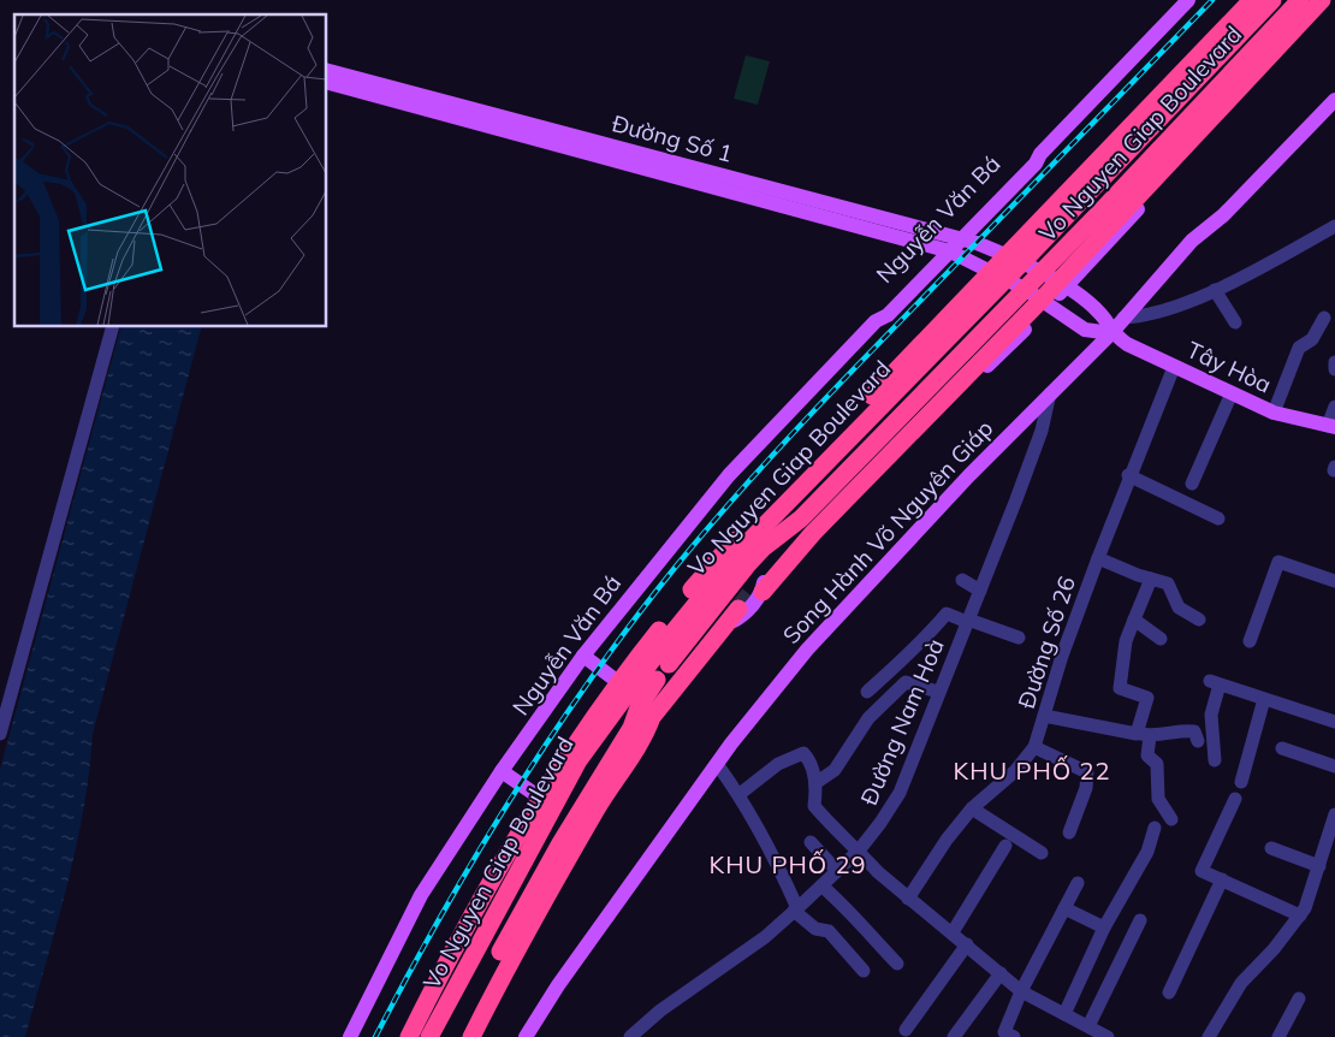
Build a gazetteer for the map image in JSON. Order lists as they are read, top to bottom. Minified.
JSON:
{"streets":{"highway":["Vo Nguyen Giap Boulevard"],"main road":["Đường Số 1","Nguyễn Văn Bá","Tây Hòa","Song Hành Võ Nguyên Giáp"],"street":["Đường Số 26","Đường Nam Hoà"]},"crossings":[["Vo Nguyen Giap Boulevard","Đường Số 1"],["Vo Nguyen Giap Boulevard","Tây Hòa"],["Đường Số 1","Nguyễn Văn Bá"],["Đường Số 1","Tây Hòa"],["Tây Hòa","Song Hành Võ Nguyên Giáp"],["Tây Hòa","Đường Số 26"],["Song Hành Võ Nguyên Giáp","Đường Nam Hoà"]],"districts":["KHU PHỐ 22","KHU PHỐ 29"]}
